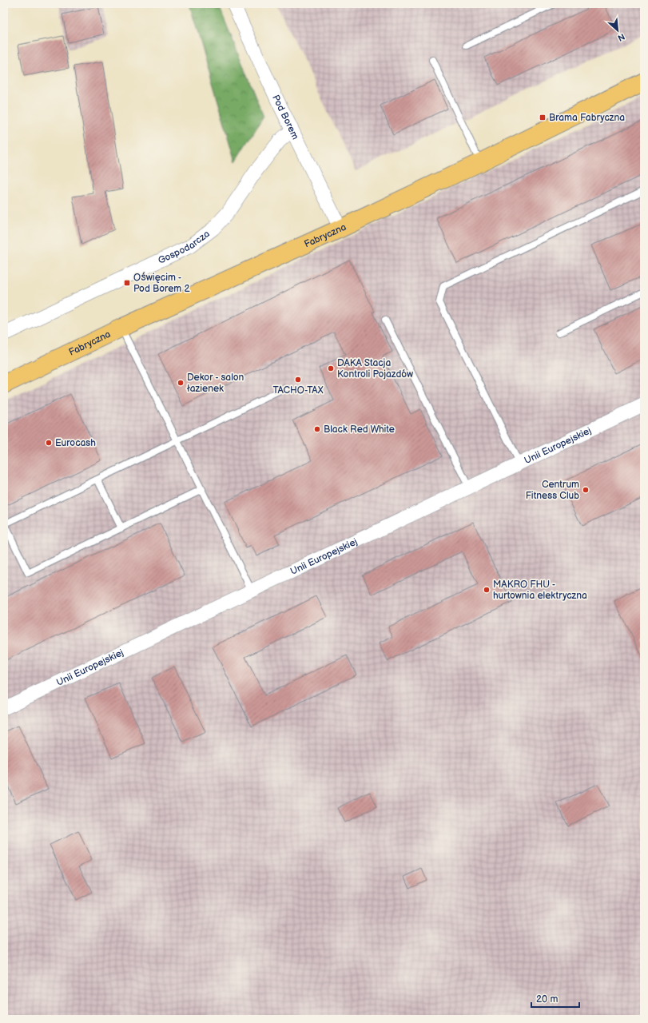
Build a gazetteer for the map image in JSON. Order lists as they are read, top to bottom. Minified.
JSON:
{"streets":{"main road":["Fabryczna"],"street":["Pod Borem","Gospodarcza","Unii Europejskiej"]},"crossings":[["Pod Borem","Fabryczna"],["Pod Borem","Gospodarcza"]],"places":{"transit":["Brama Fabryczna","Oświęcim - Pod Borem 2"],"other":["DAKA Stacja Kontroli Pojazdów","TACHO-TAX","Dekor - salon łazienek","Black Red White","Eurocash","Centrum Fitness Club","MAKRO FHU - hurtownia elektryczna"]},"scale_bar":"20 m","north":"bottom right"}
